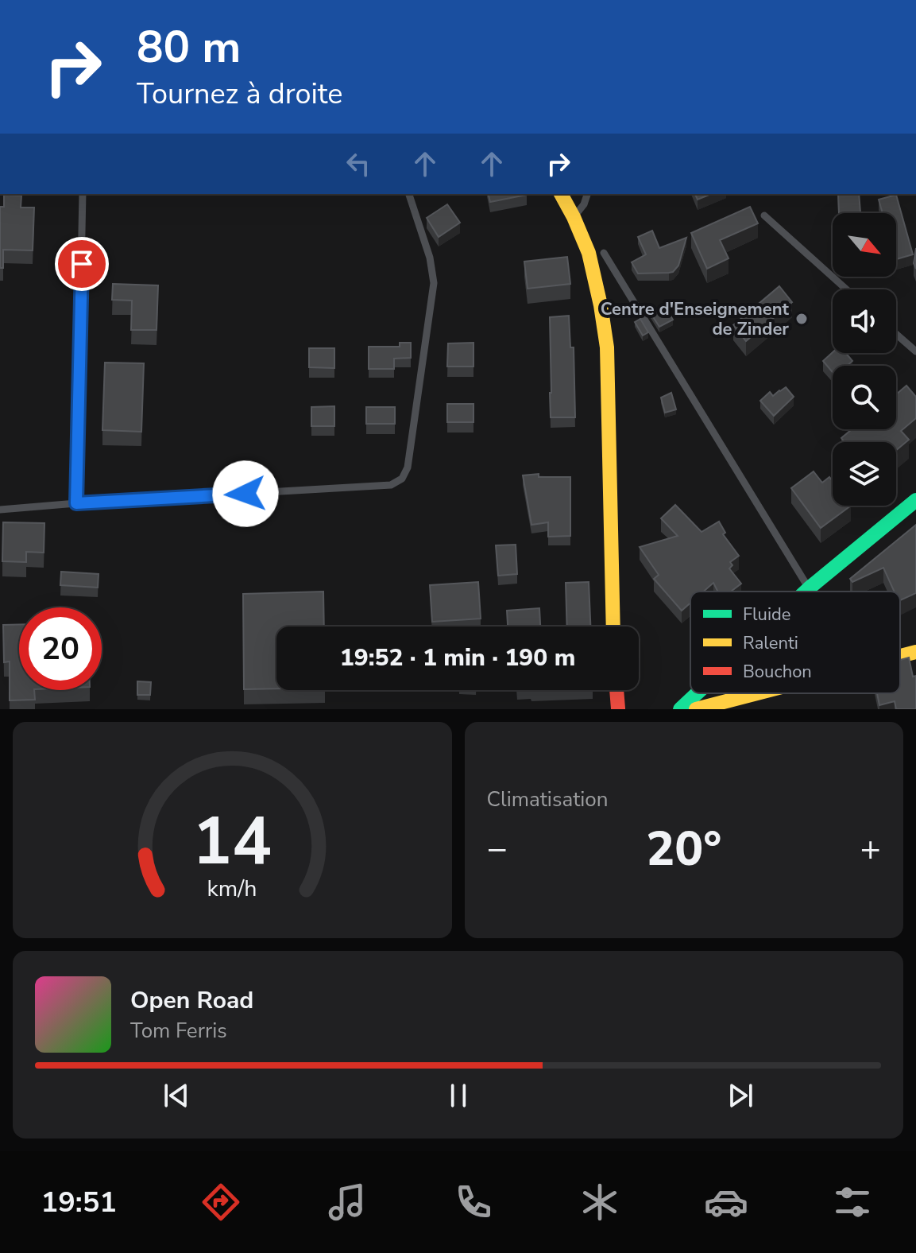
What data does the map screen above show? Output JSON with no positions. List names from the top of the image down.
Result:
{
  "places": ["Centre d'Enseignement de Zinder"],
  "legend": ["Fluide", "Ralenti", "Bouchon"],
  "north": "bottom right",
  "page": {
    "turn": ["80 m", "Tournez à droite"],
    "limit": "20",
    "trip": "19:52 · 1 min · 190 m",
    "tile": "Climatisation",
    "heat": ["−", "20°", "+"],
    "song": ["Open Road", "Tom Ferris"],
    "tabs": "19:51",
    "gauge": ["14", "km/h"]
  }
}
